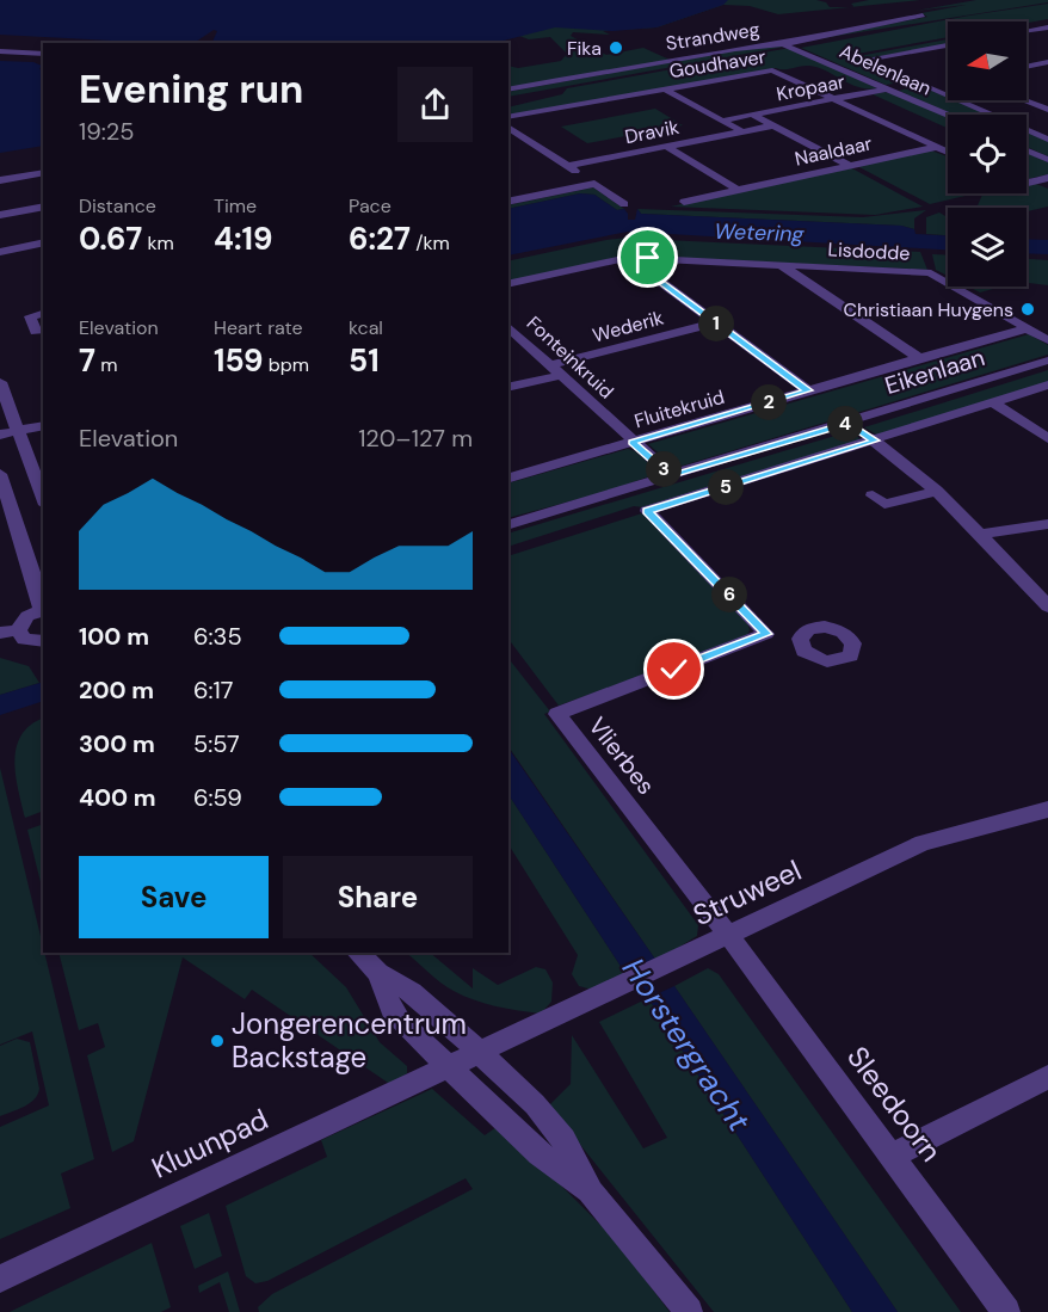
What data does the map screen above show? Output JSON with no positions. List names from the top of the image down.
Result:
{
  "streets": {
    "street": [
      "Strandweg",
      "Goudhaver",
      "Abelenlaan",
      "Kropaar",
      "Dravik",
      "Naaldaar",
      "Lisdodde",
      "Wederik",
      "Fonteinkruid",
      "Eikenlaan",
      "Fluitekruid",
      "Vlierbes",
      "Struweel",
      "Sleedoorn",
      "Kluunpad"
    ]
  },
  "crossings": [
    ["Strandweg", "Abelenlaan"],
    ["Goudhaver", "Kropaar"],
    ["Goudhaver", "Naaldaar"],
    ["Abelenlaan", "Kropaar"],
    ["Lisdodde", "Fluitekruid"],
    ["Wederik", "Fonteinkruid"],
    ["Fonteinkruid", "Eikenlaan"],
    ["Fonteinkruid", "Fluitekruid"],
    ["Vlierbes", "Struweel"],
    ["Vlierbes", "Sleedoorn"],
    ["Struweel", "Sleedoorn"],
    ["Struweel", "Kluunpad"]
  ],
  "water": ["Wetering", "Horstergracht"],
  "places": ["Fika", "Christiaan Huygens", "Jongerencentrum Backstage"],
  "north": "left",
  "page": {
    "heading": ["Evening run", "19:25"],
    "stats": [
      ["Distance", "0.67 km"],
      ["Time", "4:19"],
      ["Pace", "6:27 /km"],
      ["Elevation", "7 m"],
      ["Heart rate", "159 bpm"],
      ["kcal", "51"]
    ],
    "pins": [
      "1",
      "2",
      "4",
      "3",
      "5",
      "6"
    ],
    "chart": ["Elevation", "120–127 m"],
    "list": [
      {
        "name": "100 m",
        "note": "6:35"
      },
      {
        "name": "200 m",
        "note": "6:17"
      },
      {
        "name": "300 m",
        "note": "5:57"
      },
      {
        "name": "400 m",
        "note": "6:59"
      }
    ],
    "buttons": ["Save", "Share"]
  }
}
